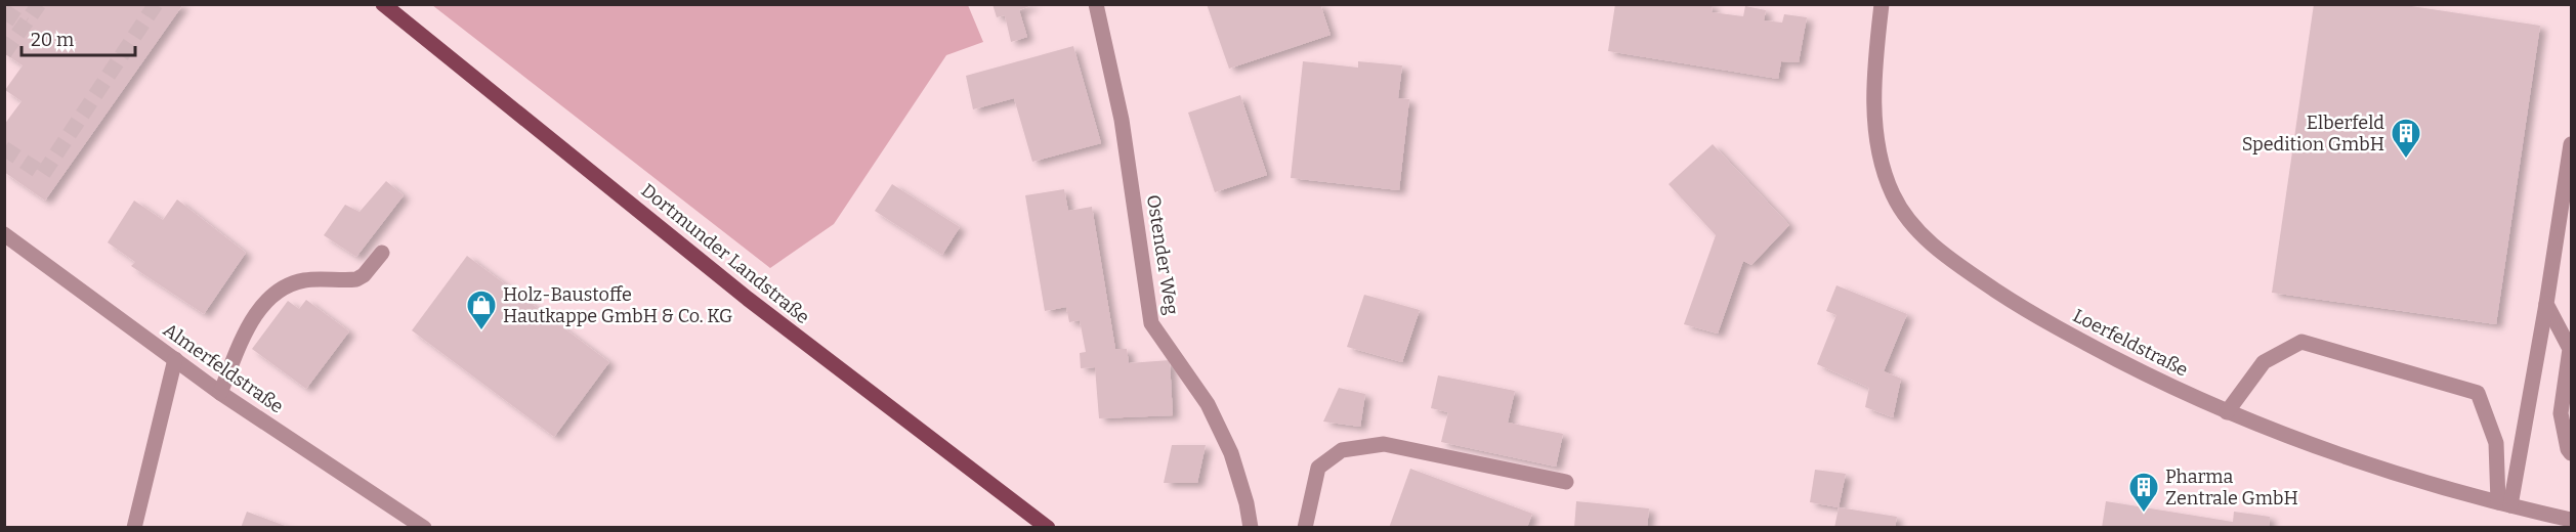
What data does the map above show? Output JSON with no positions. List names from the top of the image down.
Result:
{
  "streets": {
    "main road": ["Dortmunder Landstraße"],
    "street": ["Ostender Weg", "Loerfeldstraße", "Almerfeldstraße"]
  },
  "places": {
    "building": ["Elberfeld Spedition GmbH", "Pharma Zentrale GmbH"],
    "shop": ["Holz-Baustoffe Hautkappe GmbH & Co. KG"]
  },
  "scale_bar": "20 m"
}
